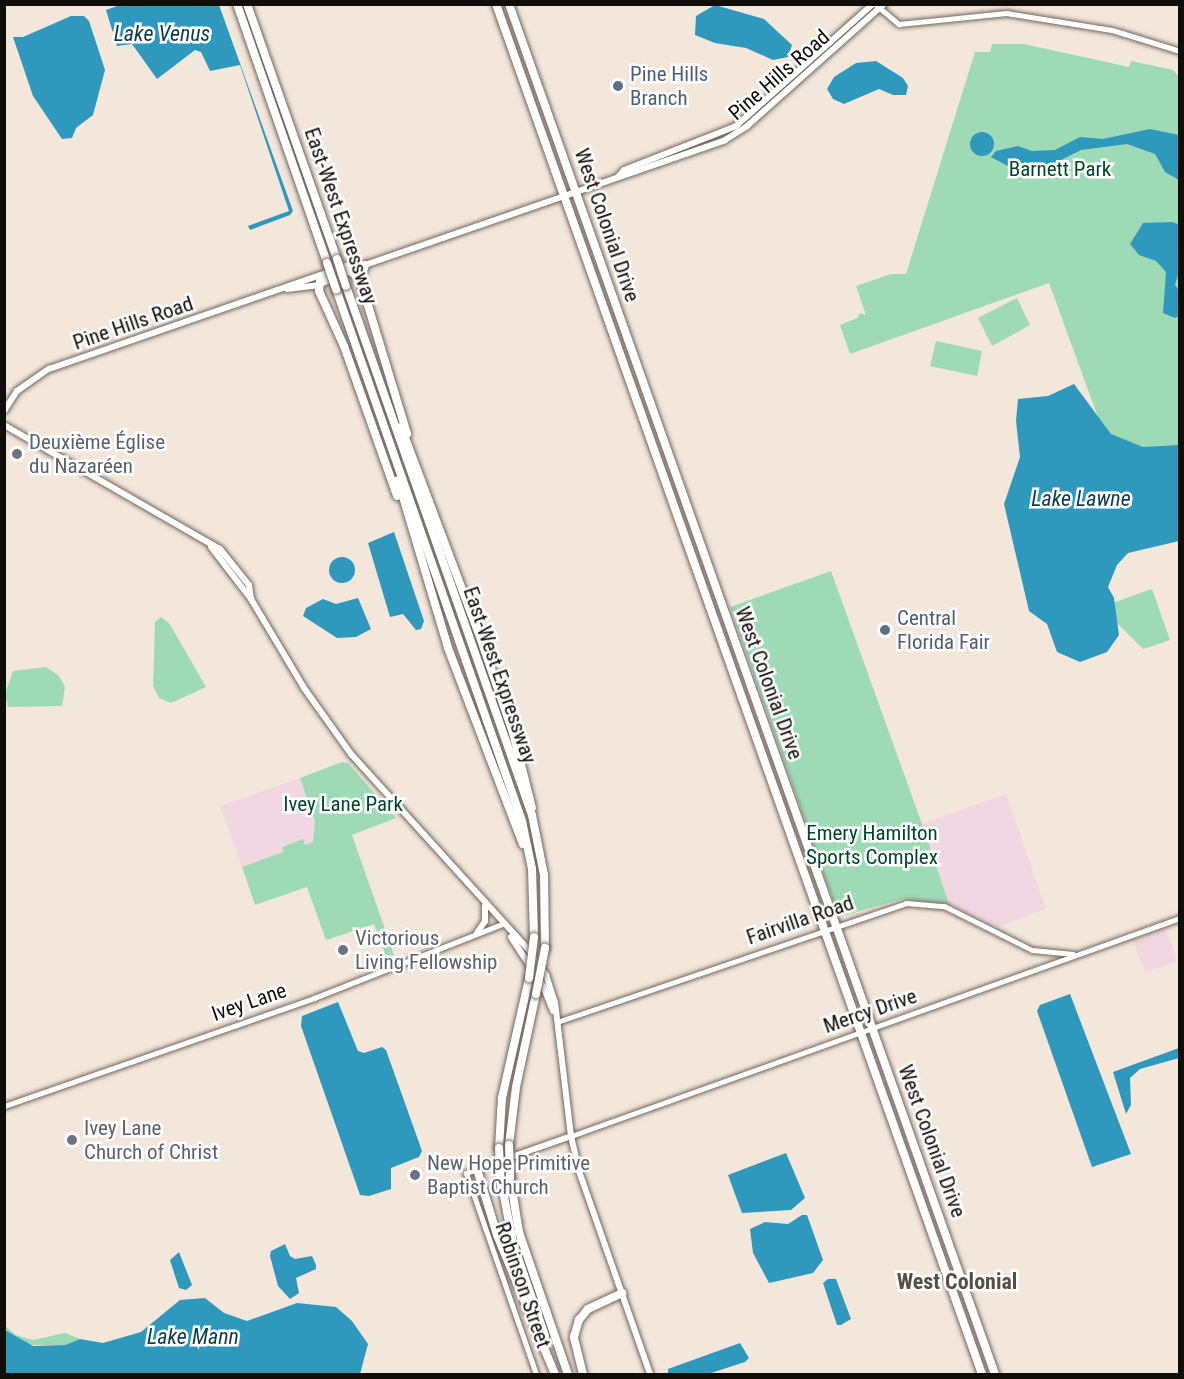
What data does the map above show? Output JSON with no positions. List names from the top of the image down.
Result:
{
  "streets": {
    "highway": ["East-West Expressway", "West Colonial Drive"],
    "main road": ["Pine Hills Road"],
    "street": [
      "Fairvilla Road",
      "Ivey Lane",
      "Mercy Drive",
      "Robinson Street"
    ]
  },
  "crossings": [
    ["Pine Hills Road", "West Colonial Drive"],
    ["West Colonial Drive", "Fairvilla Road"],
    ["West Colonial Drive", "Mercy Drive"],
    ["Fairvilla Road", "Mercy Drive"]
  ],
  "districts": ["West Colonial"],
  "water": ["Lake Venus", "Lake Lawne", "Lake Mann"],
  "parks": ["Barnett Park", "Ivey Lane Park", "Emery Hamilton Sports Complex"],
  "places": [
    "Pine Hills Branch",
    "Deuxième Église du Nazaréen",
    "Central Florida Fair",
    "Victorious Living Fellowship",
    "Ivey Lane Church of Christ",
    "New Hope Primitive Baptist Church"
  ]
}
